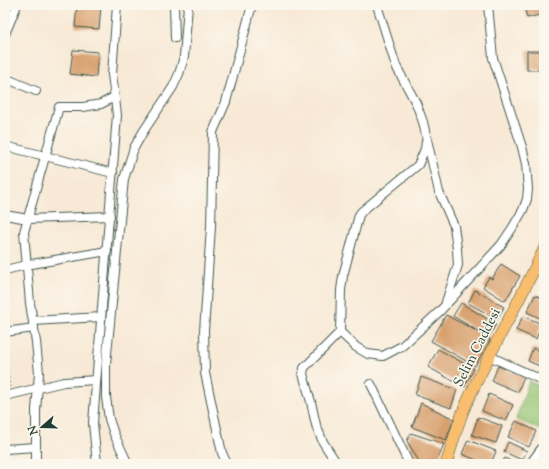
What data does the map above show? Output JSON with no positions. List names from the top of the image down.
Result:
{
  "streets": {
    "main road": ["Selim Caddesi"]
  },
  "north": "left"
}
